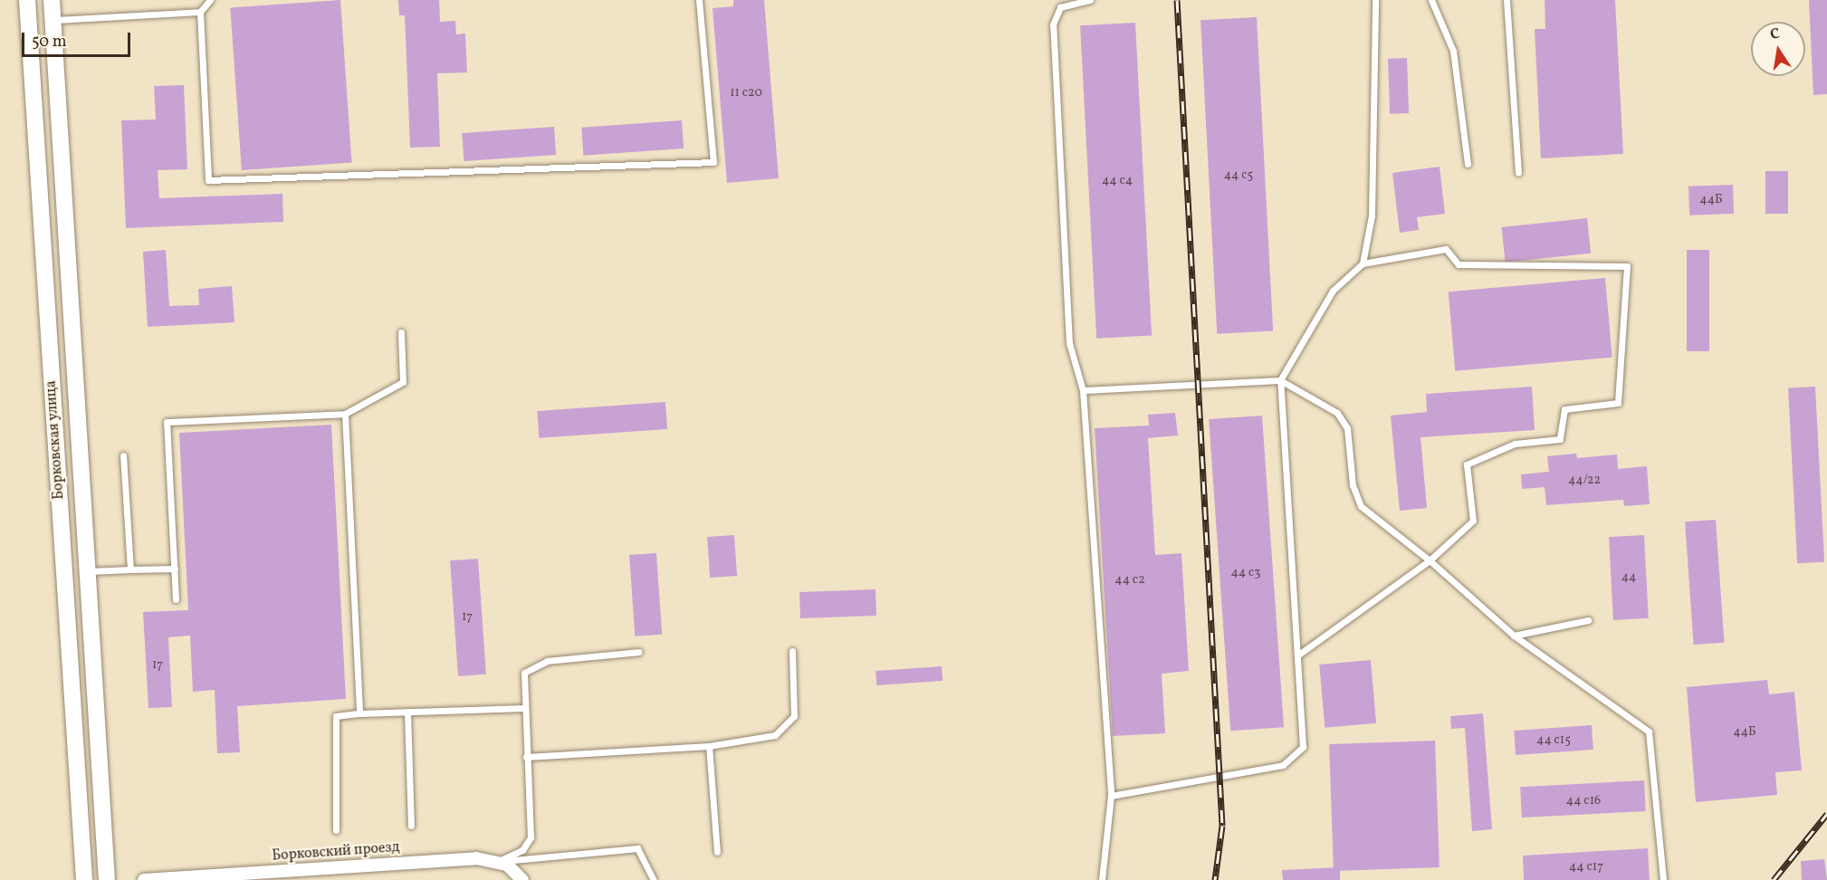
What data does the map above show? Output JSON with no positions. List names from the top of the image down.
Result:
{
  "streets": {
    "main road": ["Борковская улица"],
    "street": ["Борковский проезд"]
  },
  "house_numbers": [
    "11 с20",
    "44 с5",
    "44 с4",
    "44Б",
    "44/22",
    "44 с3",
    "44",
    "44 с2",
    "17",
    "17",
    "44Б",
    "44 с15",
    "44 с16",
    "44 с17"
  ],
  "scale_bar": "50 m",
  "north": "top"
}
